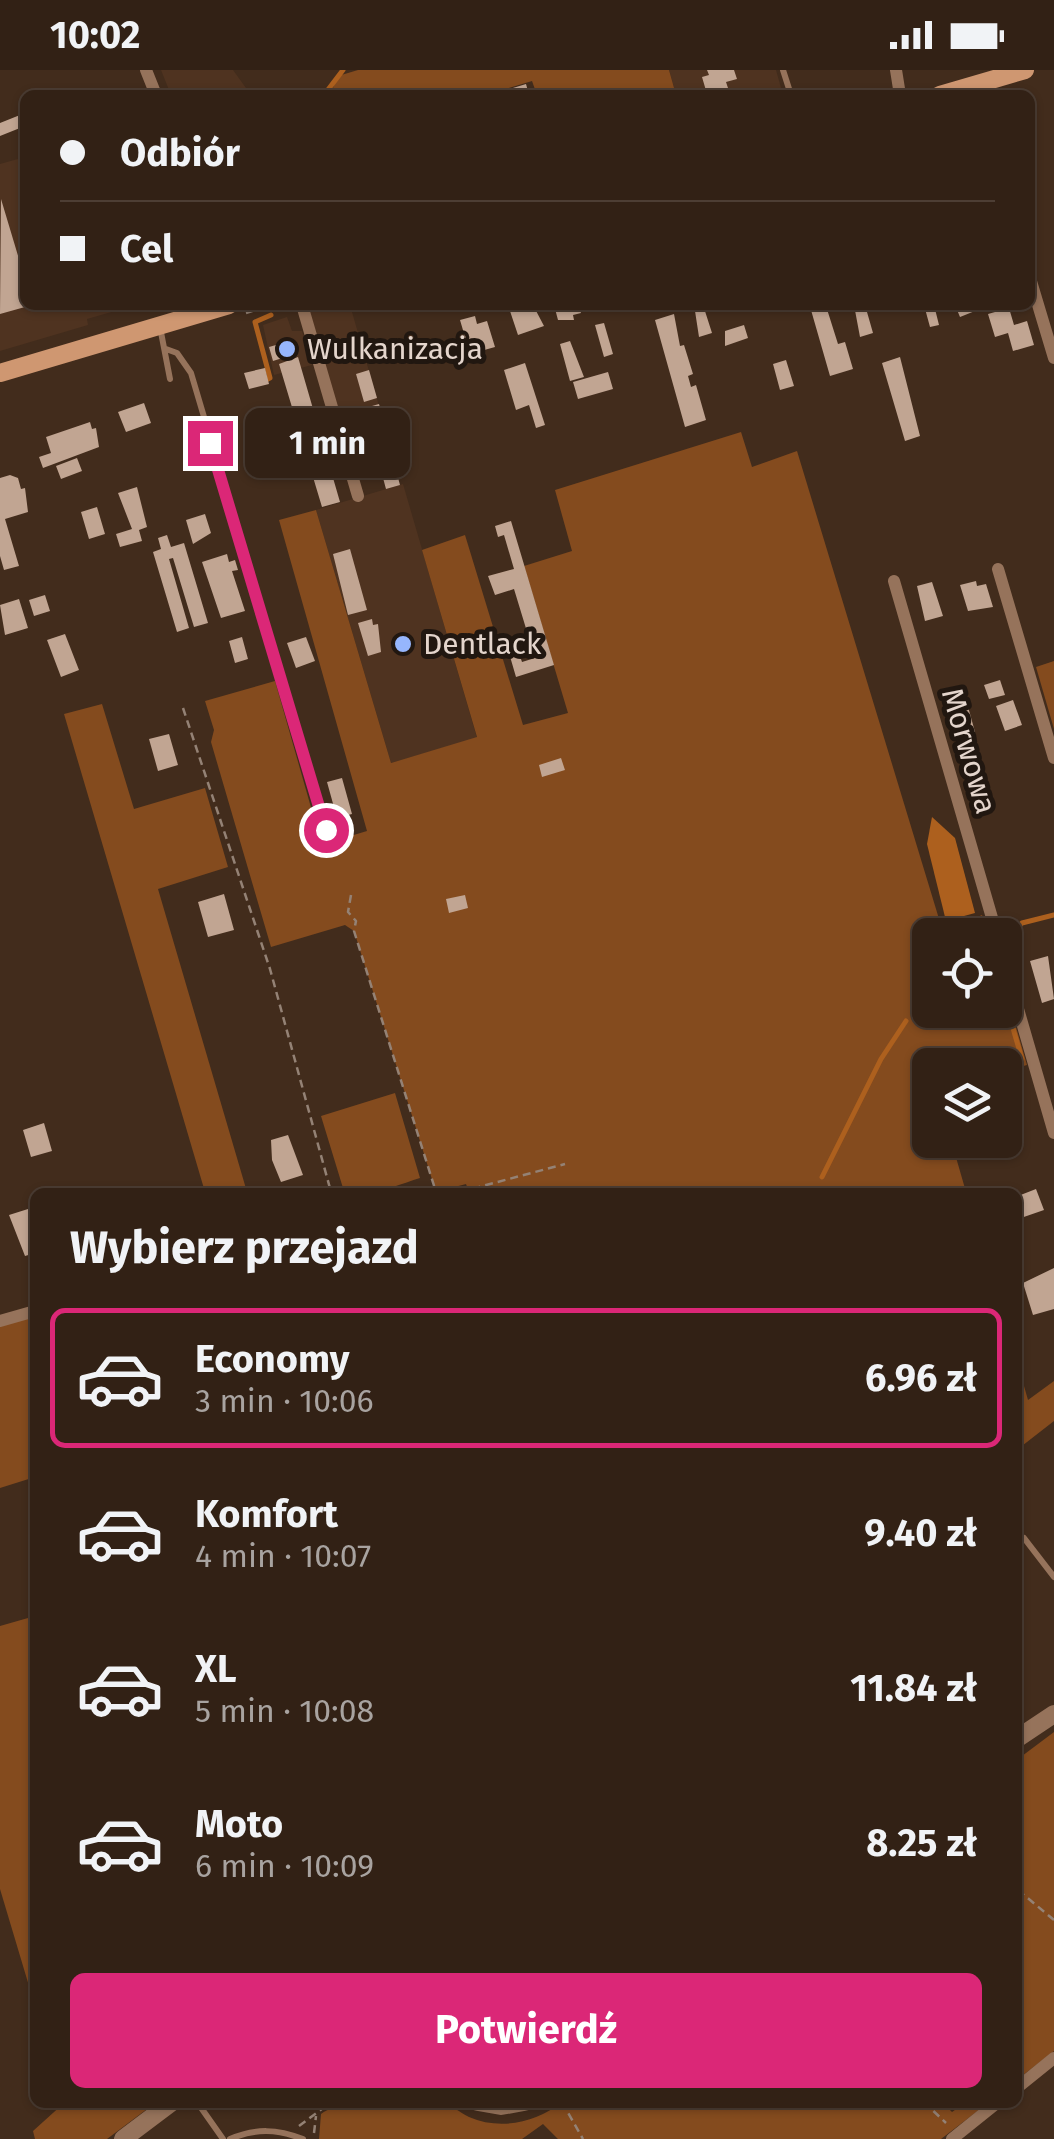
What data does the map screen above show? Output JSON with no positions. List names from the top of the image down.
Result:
{
  "streets": {
    "street": ["Morwowa"]
  },
  "places": ["Wulkanizacja", "Dentlack"],
  "page": {
    "status": "10:02",
    "banner": ["Odbiór", "Cel"],
    "bubble": "1 min",
    "heading": "Wybierz przejazd",
    "list": [
      {
        "name": "Economy",
        "note": "3 min · 10:06",
        "value": "6.96 zł"
      },
      {
        "name": "Komfort",
        "note": "4 min · 10:07",
        "value": "9.40 zł"
      },
      {
        "name": "XL",
        "note": "5 min · 10:08",
        "value": "11.84 zł"
      },
      {
        "name": "Moto",
        "note": "6 min · 10:09",
        "value": "8.25 zł"
      }
    ],
    "buttons": "Potwierdź"
  }
}
